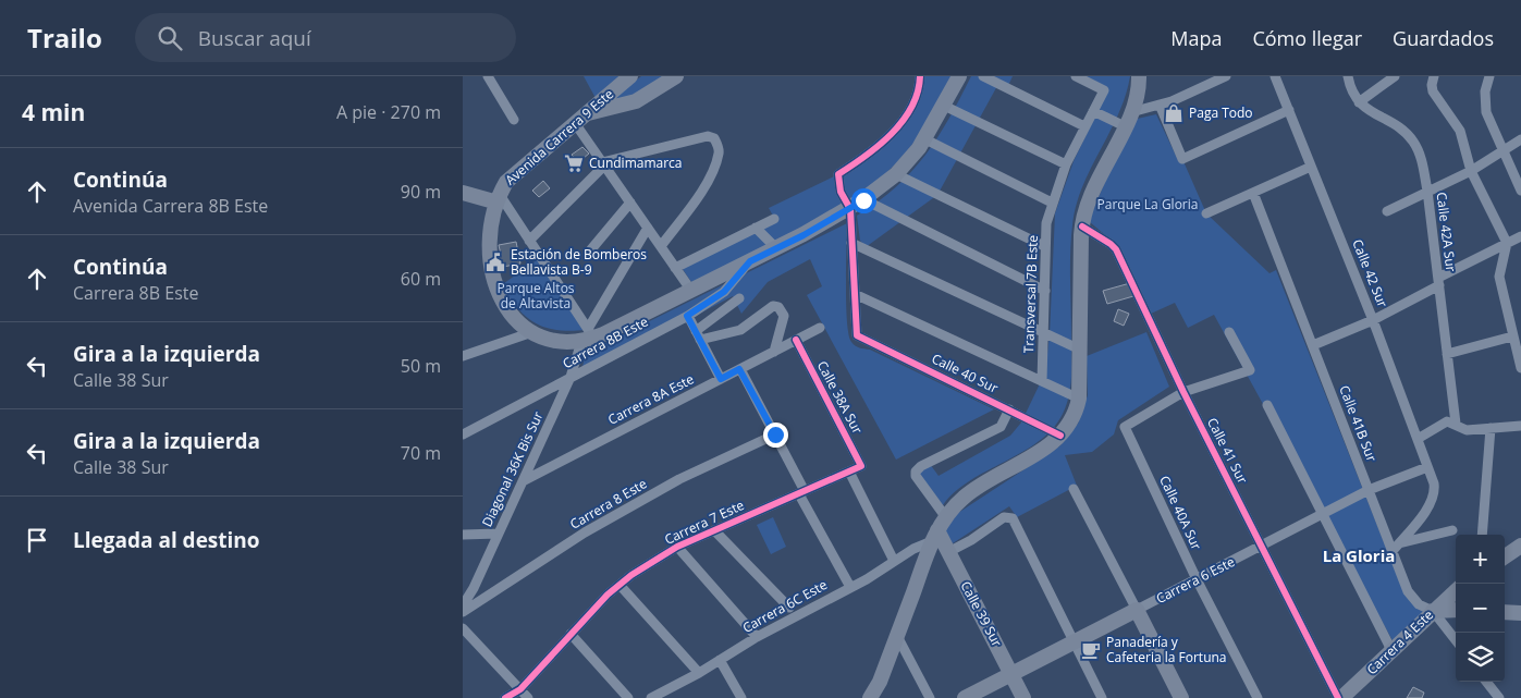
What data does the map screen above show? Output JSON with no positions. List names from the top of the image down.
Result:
{
  "streets": {
    "main road": [
      "Avenida Carrera 9 Este",
      "Carrera 6 Este",
      "Calle 39 Sur",
      "Carrera 4 Este"
    ],
    "street": [
      "Calle 42A Sur",
      "Calle 42 Sur",
      "Transversal 7B Este",
      "Carrera 8B Este",
      "Calle 40 Sur",
      "Calle 38A Sur",
      "Carrera 8A Este",
      "Calle 41B Sur",
      "Calle 41 Sur",
      "Diagonal 36K Bis Sur",
      "Carrera 8 Este",
      "Calle 40A Sur",
      "Carrera 7 Este",
      "Carrera 6C Este"
    ]
  },
  "crossings": [
    ["Calle 42 Sur", "Calle 41B Sur"],
    ["Calle 42 Sur", "Carrera 6 Este"],
    ["Carrera 8B Este", "Diagonal 36K Bis Sur"],
    ["Calle 38A Sur", "Carrera 8A Este"],
    ["Calle 38A Sur", "Carrera 7 Este"],
    ["Carrera 8A Este", "Diagonal 36K Bis Sur"],
    ["Calle 41B Sur", "Carrera 6 Este"],
    ["Calle 41B Sur", "Carrera 4 Este"],
    ["Calle 41 Sur", "Calle 40A Sur"],
    ["Calle 41 Sur", "Carrera 6 Este"],
    ["Calle 41 Sur", "Carrera 4 Este"],
    ["Calle 40A Sur", "Carrera 6 Este"],
    ["Carrera 6 Este", "Calle 39 Sur"],
    ["Carrera 6C Este", "Calle 39 Sur"]
  ],
  "districts": ["La Gloria"],
  "parks": ["Parque La Gloria", "Parque Altos de Altavista"],
  "places": {
    "shop": ["Paga Todo"],
    "supermarket": ["Cundimamarca"],
    "public building": ["Estación de Bomberos Bellavista B-9"],
    "cafe": ["Panadería y Cafeteria la Fortuna"]
  },
  "page": {
    "header": "Trailo",
    "search": "Buscar aquí",
    "nav": ["Mapa", "Cómo llegar", "Guardados"],
    "heading": ["4 min", "A pie · 270 m"],
    "list": [
      ["Continúa", "Avenida Carrera 8B Este", "90 m"],
      ["Continúa", "Carrera 8B Este", "60 m"],
      ["Gira a la izquierda", "Calle 38 Sur", "50 m"],
      ["Gira a la izquierda", "Calle 38 Sur", "70 m"],
      "Llegada al destino"
    ],
    "map_buttons": ["+", "−"]
  }
}
